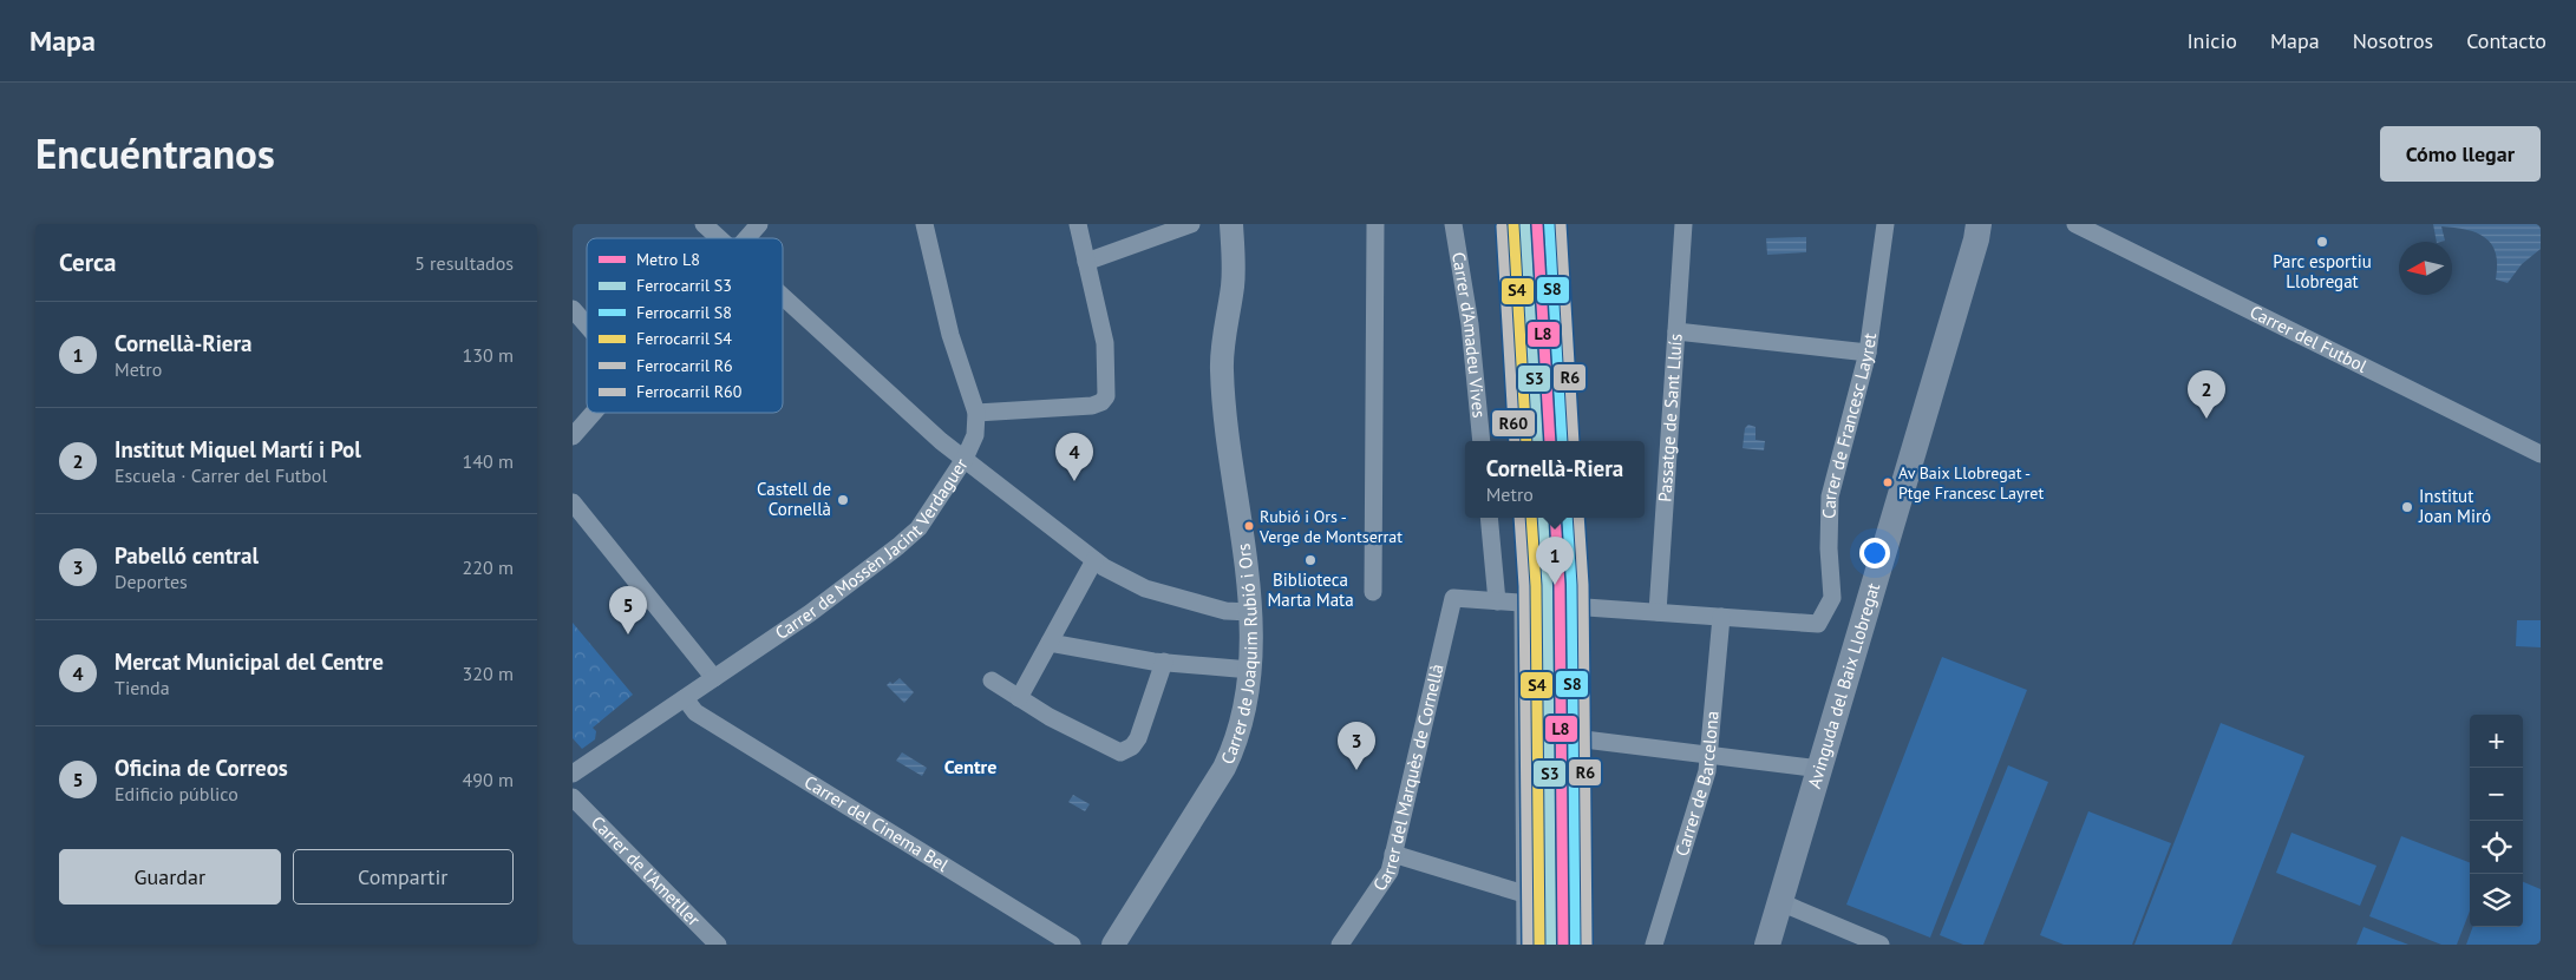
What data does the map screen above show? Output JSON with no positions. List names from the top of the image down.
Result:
{
  "streets": {
    "main road": ["Avinguda del Baix Llobregat"],
    "street": [
      "Carrer d'Amadeu Vives",
      "Carrer del Futbol",
      "Passatge de Sant Lluís",
      "Carrer de Francesc Layret",
      "Carrer de Mossèn Jacint Verdaguer",
      "Carrer de Joaquim Rubió i Ors",
      "Carrer del Marquès de Cornellà",
      "Carrer de Barcelona",
      "Carrer del Cinema Bel",
      "Carrer de l'Ametller"
    ]
  },
  "crossings": [
    ["Carrer de Francesc Layret", "Carrer de Barcelona"],
    ["Carrer de Mossèn Jacint Verdaguer", "Carrer del Cinema Bel"]
  ],
  "districts": ["Centre"],
  "places": [
    "Parc esportiu Llobregat",
    "Av Baix Llobregat - Ptge Francesc Layret",
    "Castell de Cornellà",
    "Institut Joan Miró",
    "Rubió i Ors - Verge de Montserrat",
    "Biblioteca Marta Mata"
  ],
  "lines": [
    "metro line L8",
    "rail line S8",
    "rail line R6",
    "rail line S3",
    "rail line S4",
    "rail line R60"
  ],
  "legend": [
    "Metro L8",
    "Ferrocarril S3",
    "Ferrocarril S8",
    "Ferrocarril S4",
    "Ferrocarril R6",
    "Ferrocarril R60"
  ],
  "north": "left",
  "page": {
    "header": "Mapa",
    "nav": [
      "Inicio",
      "Mapa",
      "Nosotros",
      "Contacto"
    ],
    "title": "Encuéntranos",
    "buttons": [
      "Cómo llegar",
      ["Guardar", "Compartir"]
    ],
    "heading": ["Cerca", "5 resultados"],
    "list": [
      {
        "mark": "1",
        "name": "Cornellà-Riera",
        "note": "Metro",
        "value": "130 m"
      },
      {
        "mark": "2",
        "name": "Institut Miquel Martí i Pol",
        "note": "Escuela · Carrer del Futbol",
        "value": "140 m"
      },
      {
        "mark": "3",
        "name": "Pabelló central",
        "note": "Deportes",
        "value": "220 m"
      },
      {
        "mark": "4",
        "name": "Mercat Municipal del Centre",
        "note": "Tienda",
        "value": "320 m"
      },
      {
        "mark": "5",
        "name": "Oficina de Correos",
        "note": "Edificio público",
        "value": "490 m"
      }
    ],
    "pins": [
      "2",
      "4",
      "1",
      "5",
      "3"
    ],
    "popup": ["Cornellà-Riera", "Metro"],
    "map_buttons": ["+", "−"]
  }
}
